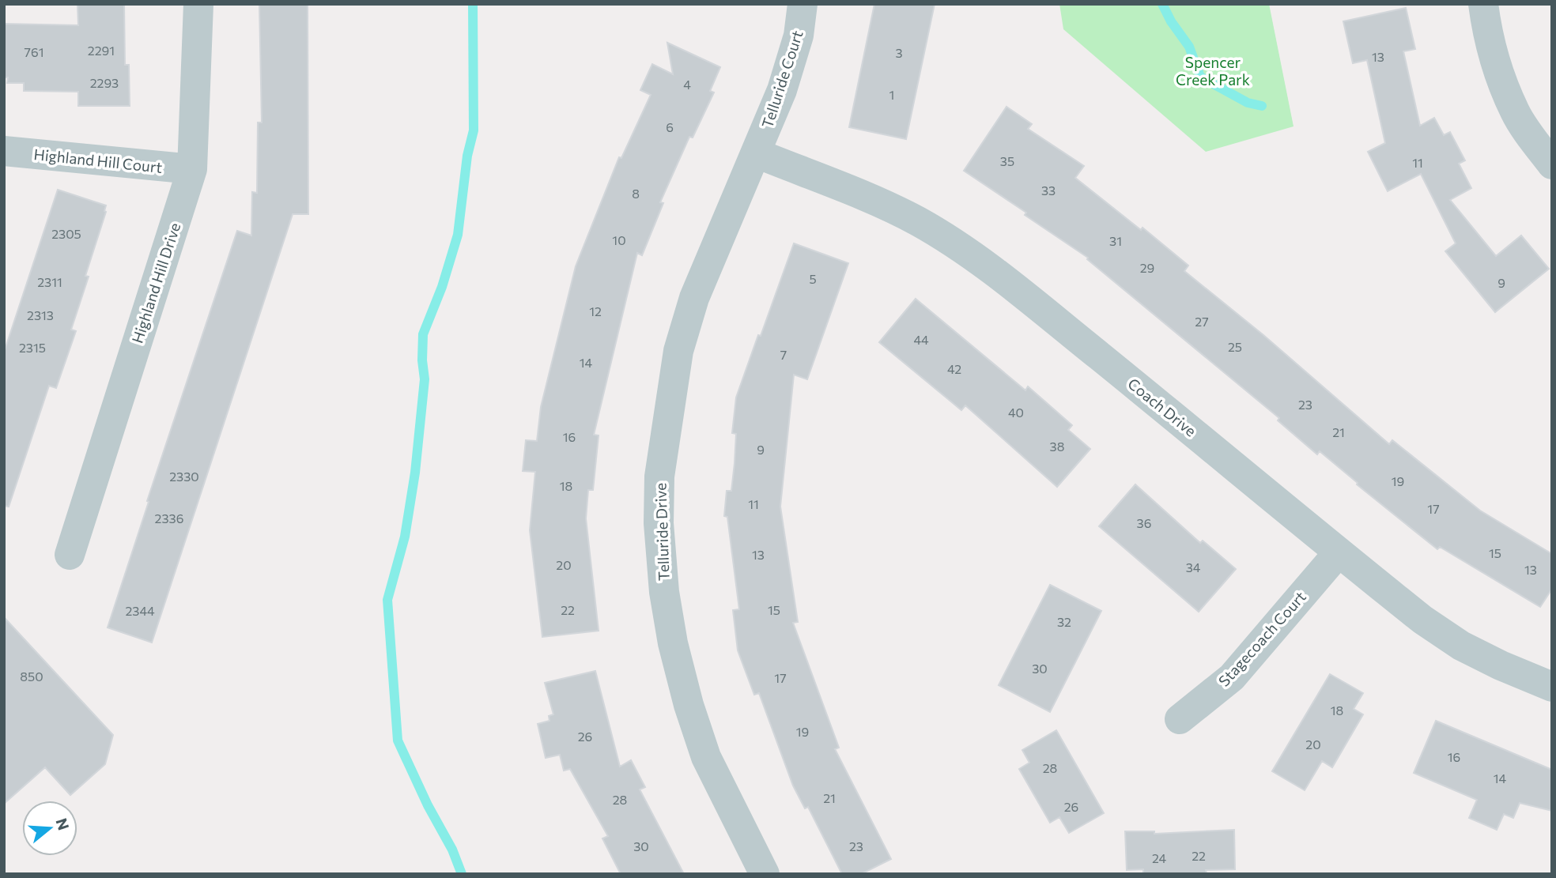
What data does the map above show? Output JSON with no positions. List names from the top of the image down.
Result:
{
  "streets": {
    "street": [
      "Telluride Court",
      "Highland Hill Court",
      "Highland Hill Drive",
      "Coach Drive",
      "Telluride Drive",
      "Stagecoach Court"
    ]
  },
  "crossings": [
    ["Telluride Court", "Coach Drive"],
    ["Telluride Court", "Telluride Drive"],
    ["Highland Hill Court", "Highland Hill Drive"],
    ["Coach Drive", "Telluride Drive"],
    ["Coach Drive", "Stagecoach Court"]
  ],
  "parks": ["Spencer Creek Park"],
  "house_numbers": [
    "2291",
    "761",
    "3",
    "13",
    "2293",
    "4",
    "1",
    "6",
    "35",
    "11",
    "33",
    "8",
    "2305",
    "10",
    "31",
    "29",
    "5",
    "2311",
    "9",
    "12",
    "2313",
    "27",
    "44",
    "25",
    "2315",
    "7",
    "14",
    "42",
    "23",
    "40",
    "21",
    "16",
    "38",
    "9",
    "2330",
    "19",
    "18",
    "11",
    "17",
    "2336",
    "36",
    "15",
    "13",
    "20",
    "34",
    "13",
    "22",
    "15",
    "2344",
    "32",
    "30",
    "850",
    "17",
    "18",
    "19",
    "26",
    "20",
    "16",
    "28",
    "14",
    "21",
    "28",
    "26",
    "30",
    "23",
    "22",
    "24"
  ],
  "north": "right"
}
